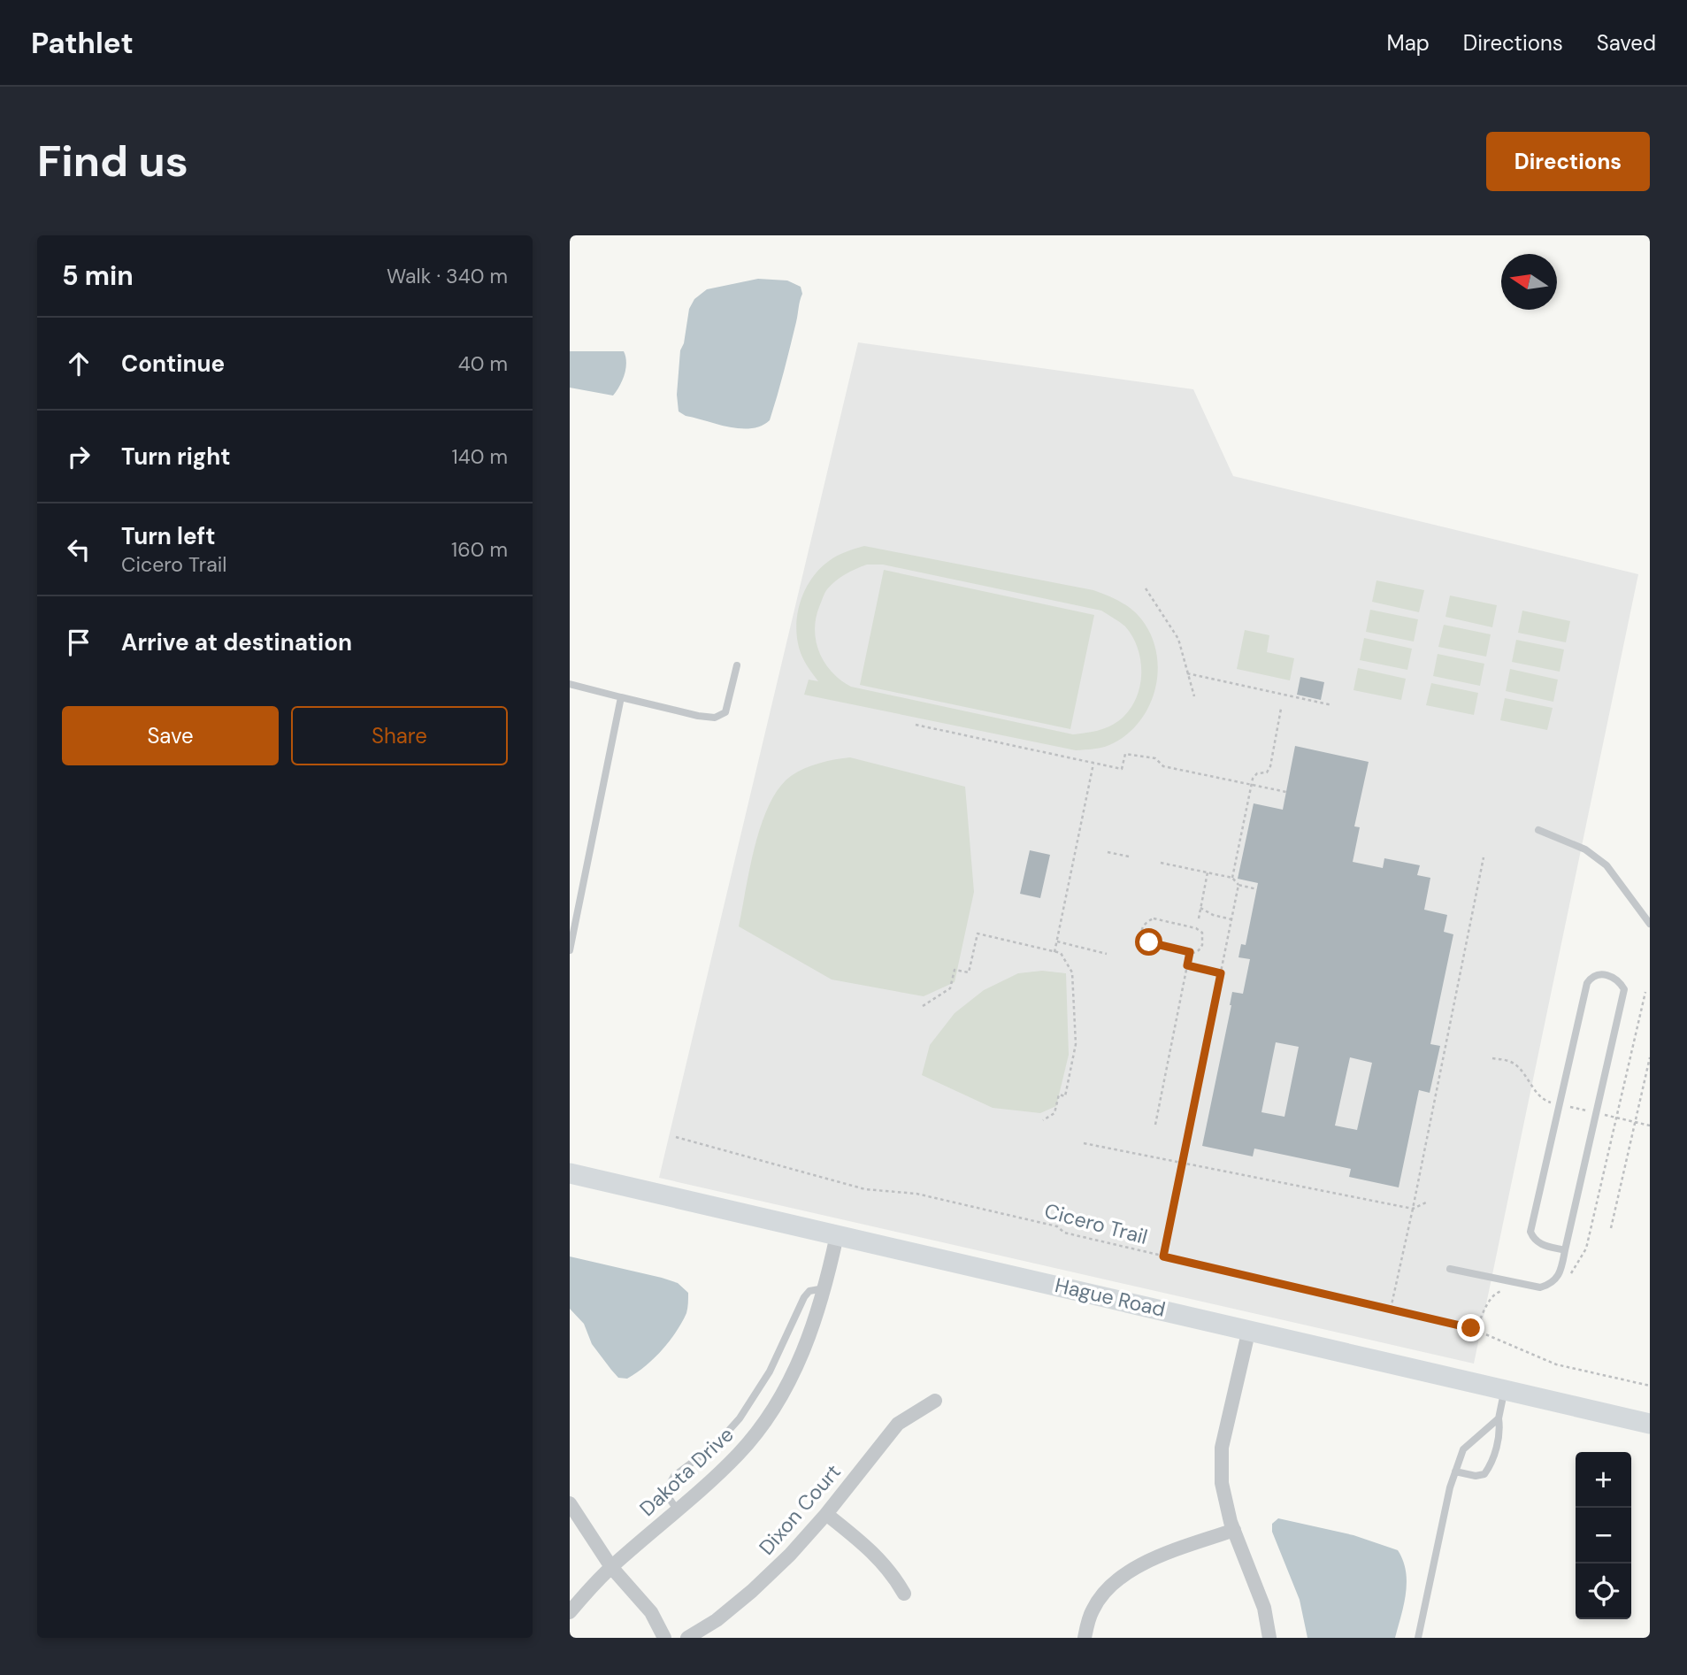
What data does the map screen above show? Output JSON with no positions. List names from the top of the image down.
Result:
{
  "streets": {
    "main road": ["Hague Road"],
    "street": ["Dakota Drive", "Dixon Court"],
    "path": ["Cicero Trail"]
  },
  "crossings": [
    ["Hague Road", "Dakota Drive"]
  ],
  "north": "left",
  "page": {
    "header": "Pathlet",
    "nav": ["Map", "Directions", "Saved"],
    "buttons": [
      "Directions",
      ["Save", "Share"]
    ],
    "title": "Find us",
    "heading": ["5 min", "Walk · 340 m"],
    "list": [
      ["Continue", "40 m"],
      ["Turn right", "140 m"],
      ["Turn left", "Cicero Trail", "160 m"],
      "Arrive at destination"
    ],
    "map_buttons": ["+", "−"]
  }
}
